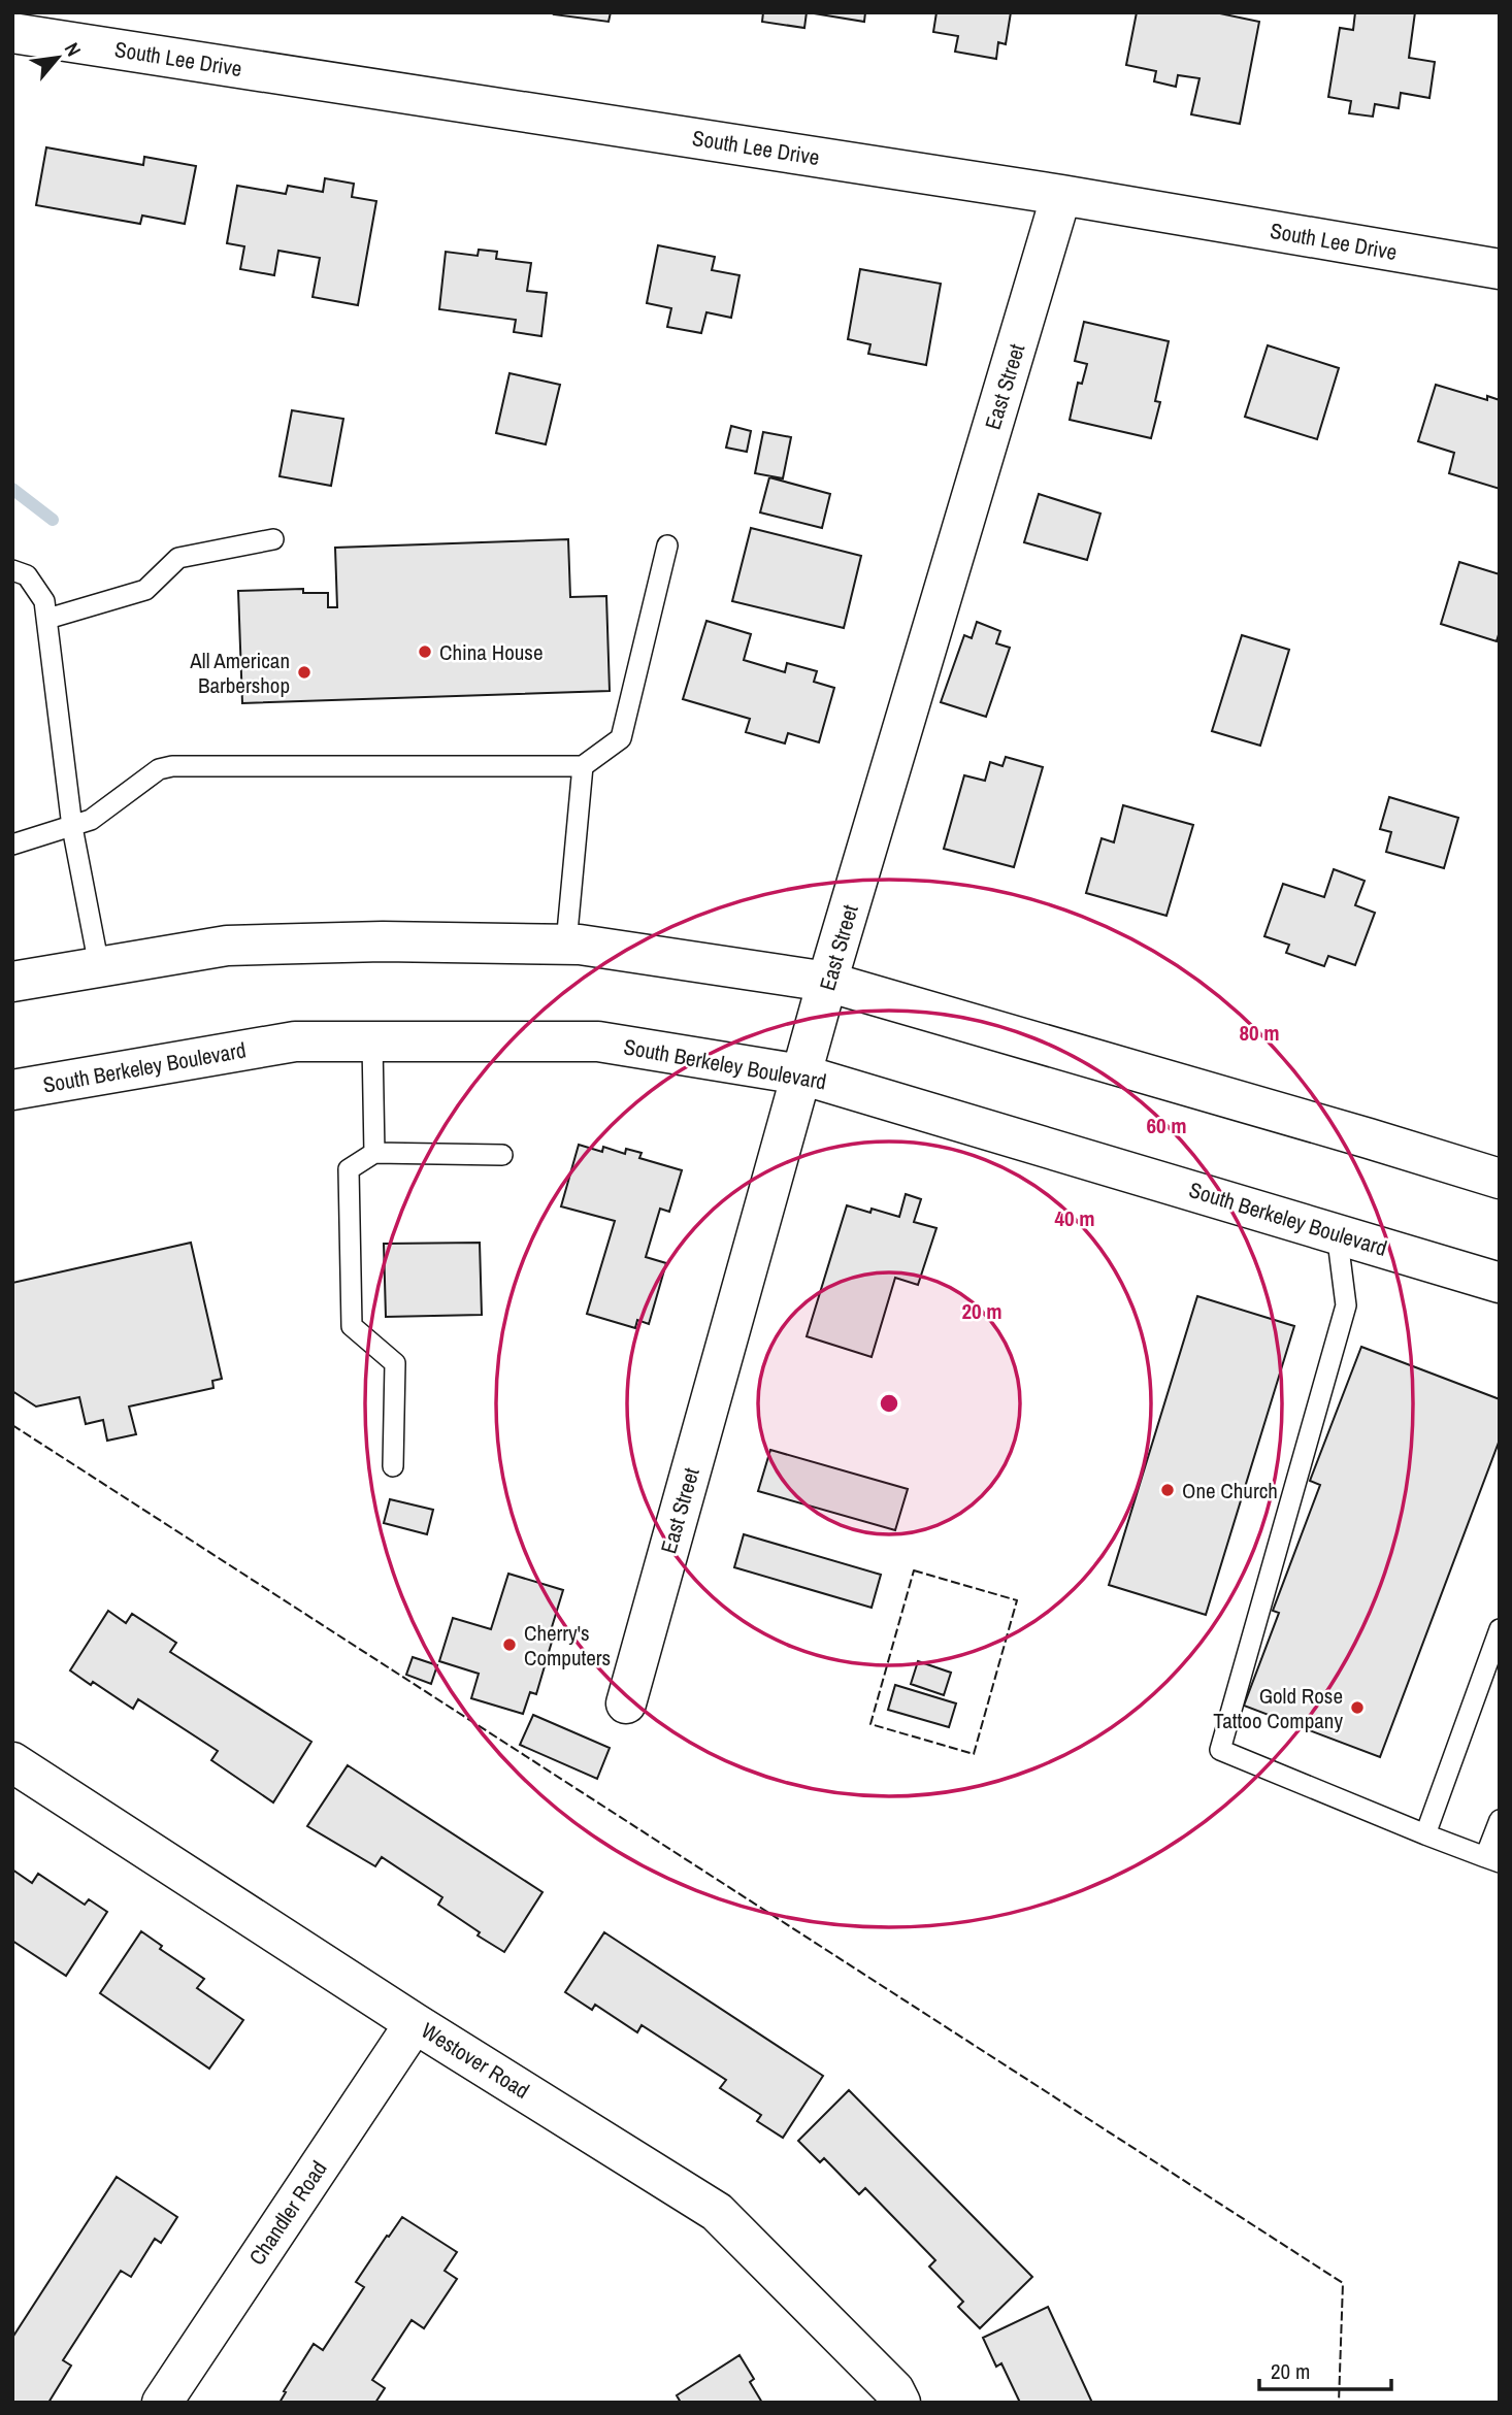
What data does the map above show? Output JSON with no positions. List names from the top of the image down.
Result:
{
  "streets": {
    "street": [
      "South Lee Drive",
      "East Street",
      "South Berkeley Boulevard",
      "Westover Road",
      "Chandler Road"
    ]
  },
  "crossings": [
    ["South Lee Drive", "East Street"],
    ["East Street", "South Berkeley Boulevard"],
    ["Westover Road", "Chandler Road"]
  ],
  "places": [
    "China House",
    "All American Barbershop",
    "One Church",
    "Cherry's Computers",
    "Gold Rose Tattoo Company"
  ],
  "scale_bar": "20 m",
  "north": "top right",
  "rings": [
    "80 m",
    "60 m",
    "40 m",
    "20 m"
  ]
}
